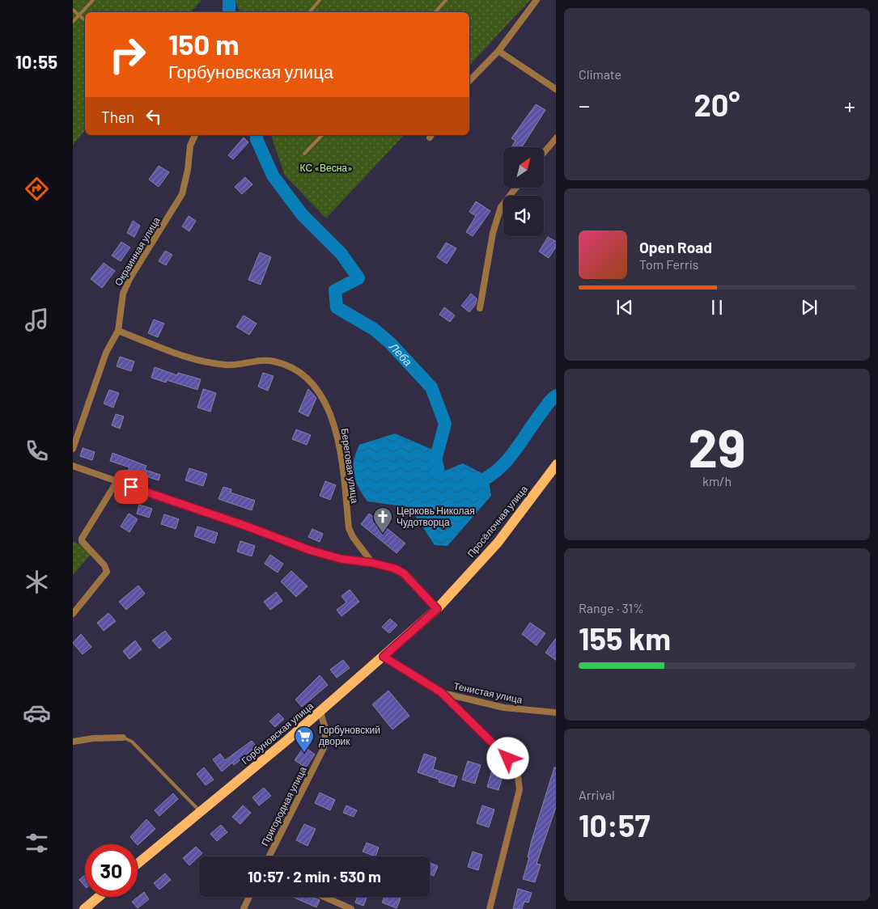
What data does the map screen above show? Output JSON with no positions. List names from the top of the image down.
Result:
{
  "streets": {
    "main road": ["Просёлочная улица", "Горбуновская улица"],
    "street": [
      "Окраинная улица",
      "Береговая улица",
      "Тенистая улица",
      "Пригородная улица"
    ]
  },
  "crossings": [
    ["Окраинная улица", "Береговая улица"],
    ["Просёлочная улица", "Горбуновская улица"],
    ["Горбуновская улица", "Пригородная улица"]
  ],
  "water": ["Леба"],
  "parks": ["КС «Весна»"],
  "places": {
    "church": ["Церковь Николая Чудотворца"],
    "supermarket": ["Горбуновский дворик"]
  },
  "north": "top right",
  "page": {
    "tabs": "10:55",
    "tile": [
      "Climate",
      ["29", "km/h"],
      ["Range · 31%", "155 km"],
      ["Arrival", "10:57"]
    ],
    "turn": ["150 m", "Горбуновская улица"],
    "heat": ["−", "20°", "+"],
    "then": "Then",
    "song": ["Open Road", "Tom Ferris"],
    "limit": "30",
    "trip": "10:57 · 2 min · 530 m"
  }
}
